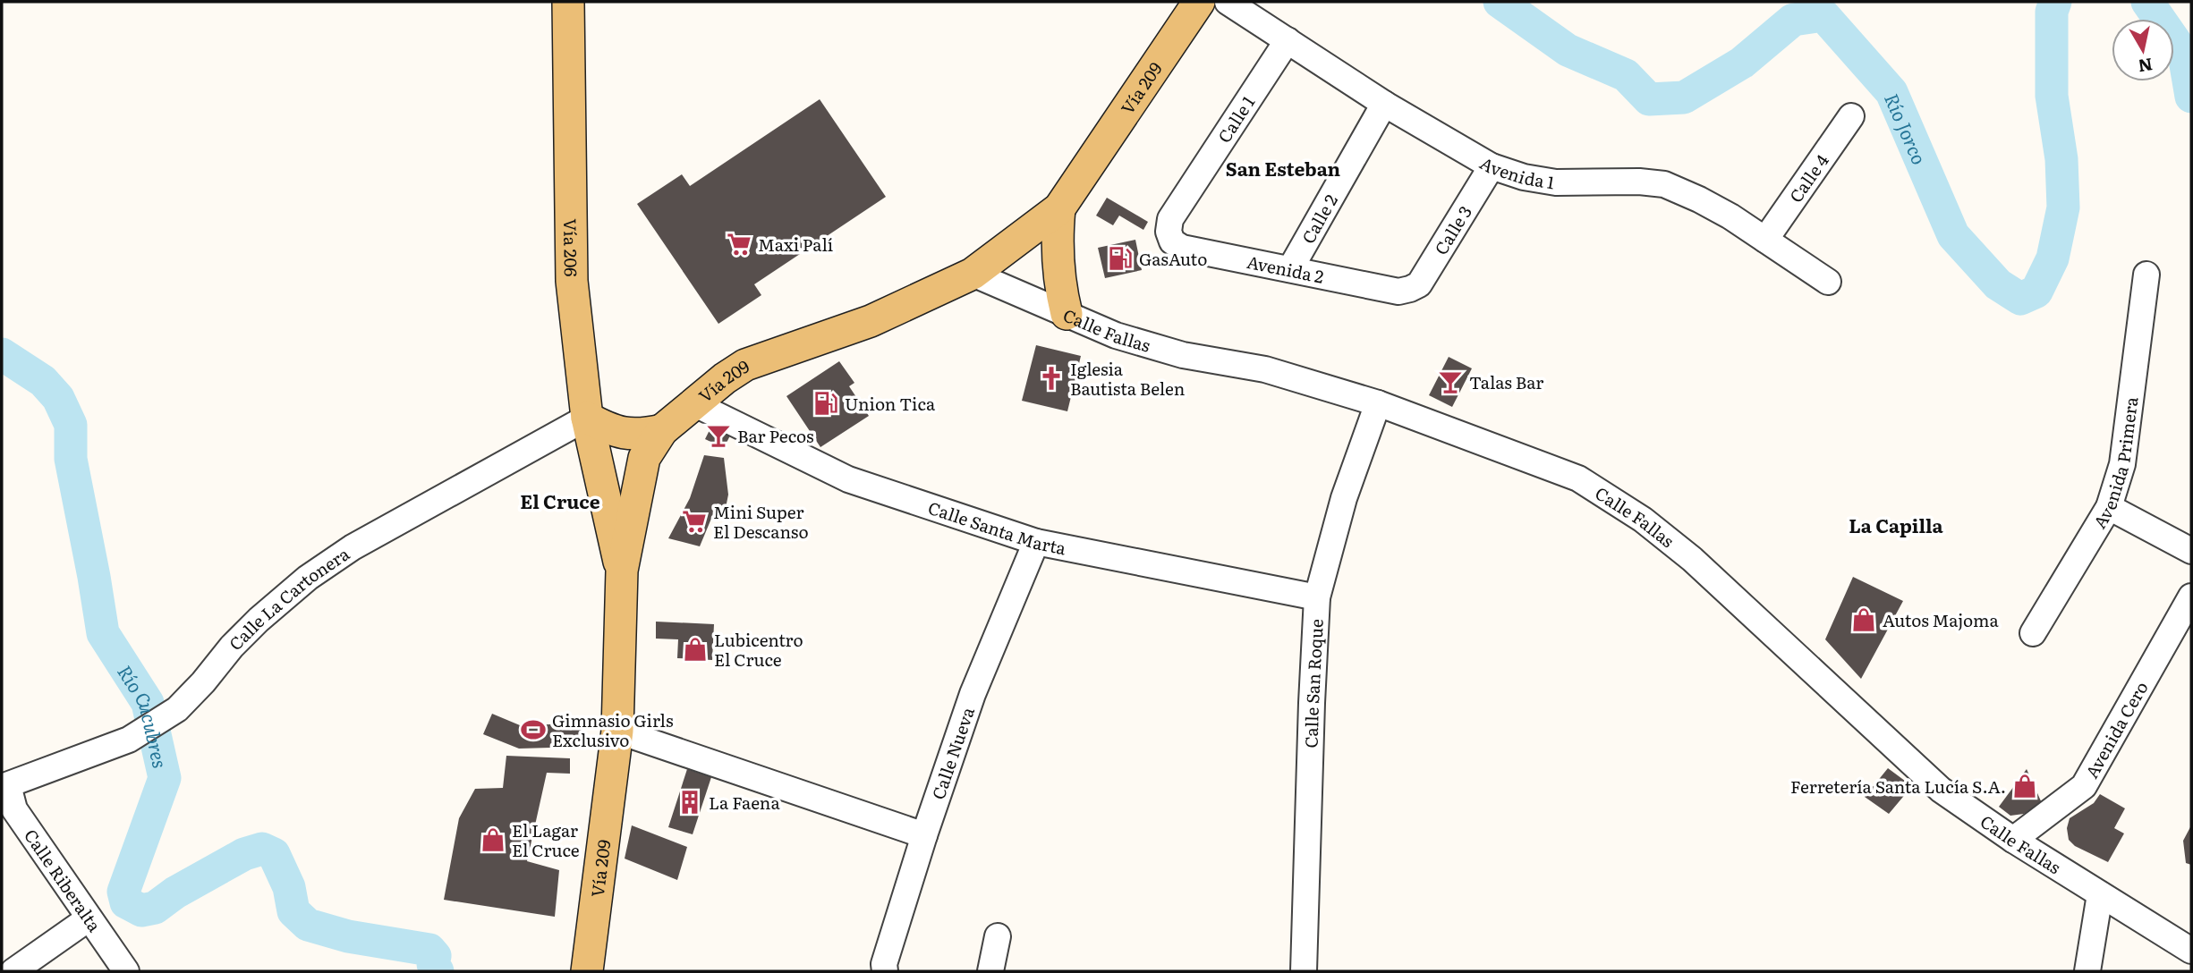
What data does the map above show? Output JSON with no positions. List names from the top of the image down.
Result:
{
  "streets": {
    "main road": ["Vía 209", "Vía 206"],
    "street": [
      "Calle 1",
      "Avenida 1",
      "Calle 4",
      "Calle 2",
      "Calle 3",
      "Avenida 2",
      "Calle Fallas",
      "Avenida Primera",
      "Calle Santa Marta",
      "Calle La Cartonera",
      "Calle San Roque",
      "Avenida Cero",
      "Calle Nueva",
      "Calle Riberalta"
    ]
  },
  "crossings": [
    ["Vía 209", "Vía 206"],
    ["Vía 209", "Calle Fallas"],
    ["Vía 209", "Calle Santa Marta"],
    ["Calle 1", "Avenida 1"],
    ["Calle 1", "Avenida 2"],
    ["Avenida 1", "Calle 4"],
    ["Avenida 1", "Calle 2"],
    ["Avenida 1", "Calle 3"],
    ["Calle 2", "Avenida 2"],
    ["Calle 3", "Avenida 2"],
    ["Vía 206", "Calle La Cartonera"],
    ["Calle Fallas", "Calle San Roque"],
    ["Calle Fallas", "Avenida Cero"],
    ["Calle Santa Marta", "Calle San Roque"],
    ["Calle Santa Marta", "Calle Nueva"],
    ["Calle La Cartonera", "Calle Riberalta"]
  ],
  "districts": ["San Esteban", "El Cruce", "La Capilla"],
  "water": ["Río Jorco", "Río Cucubres"],
  "places": {
    "supermarket": ["Maxi Palí", "Mini Super El Descanso"],
    "fuel station": ["GasAuto", "Union Tica"],
    "church": ["Iglesia Bautista Belen"],
    "bar": ["Talas Bar", "Bar Pecos"],
    "shop": [
      "Autos Majoma",
      "Lubicentro El Cruce",
      "Ferretería Santa Lucía S.A.",
      "El Lagar El Cruce"
    ],
    "sports": ["Gimnasio Girls Exclusivo"],
    "building": ["La Faena"]
  },
  "north": "bottom"
}
